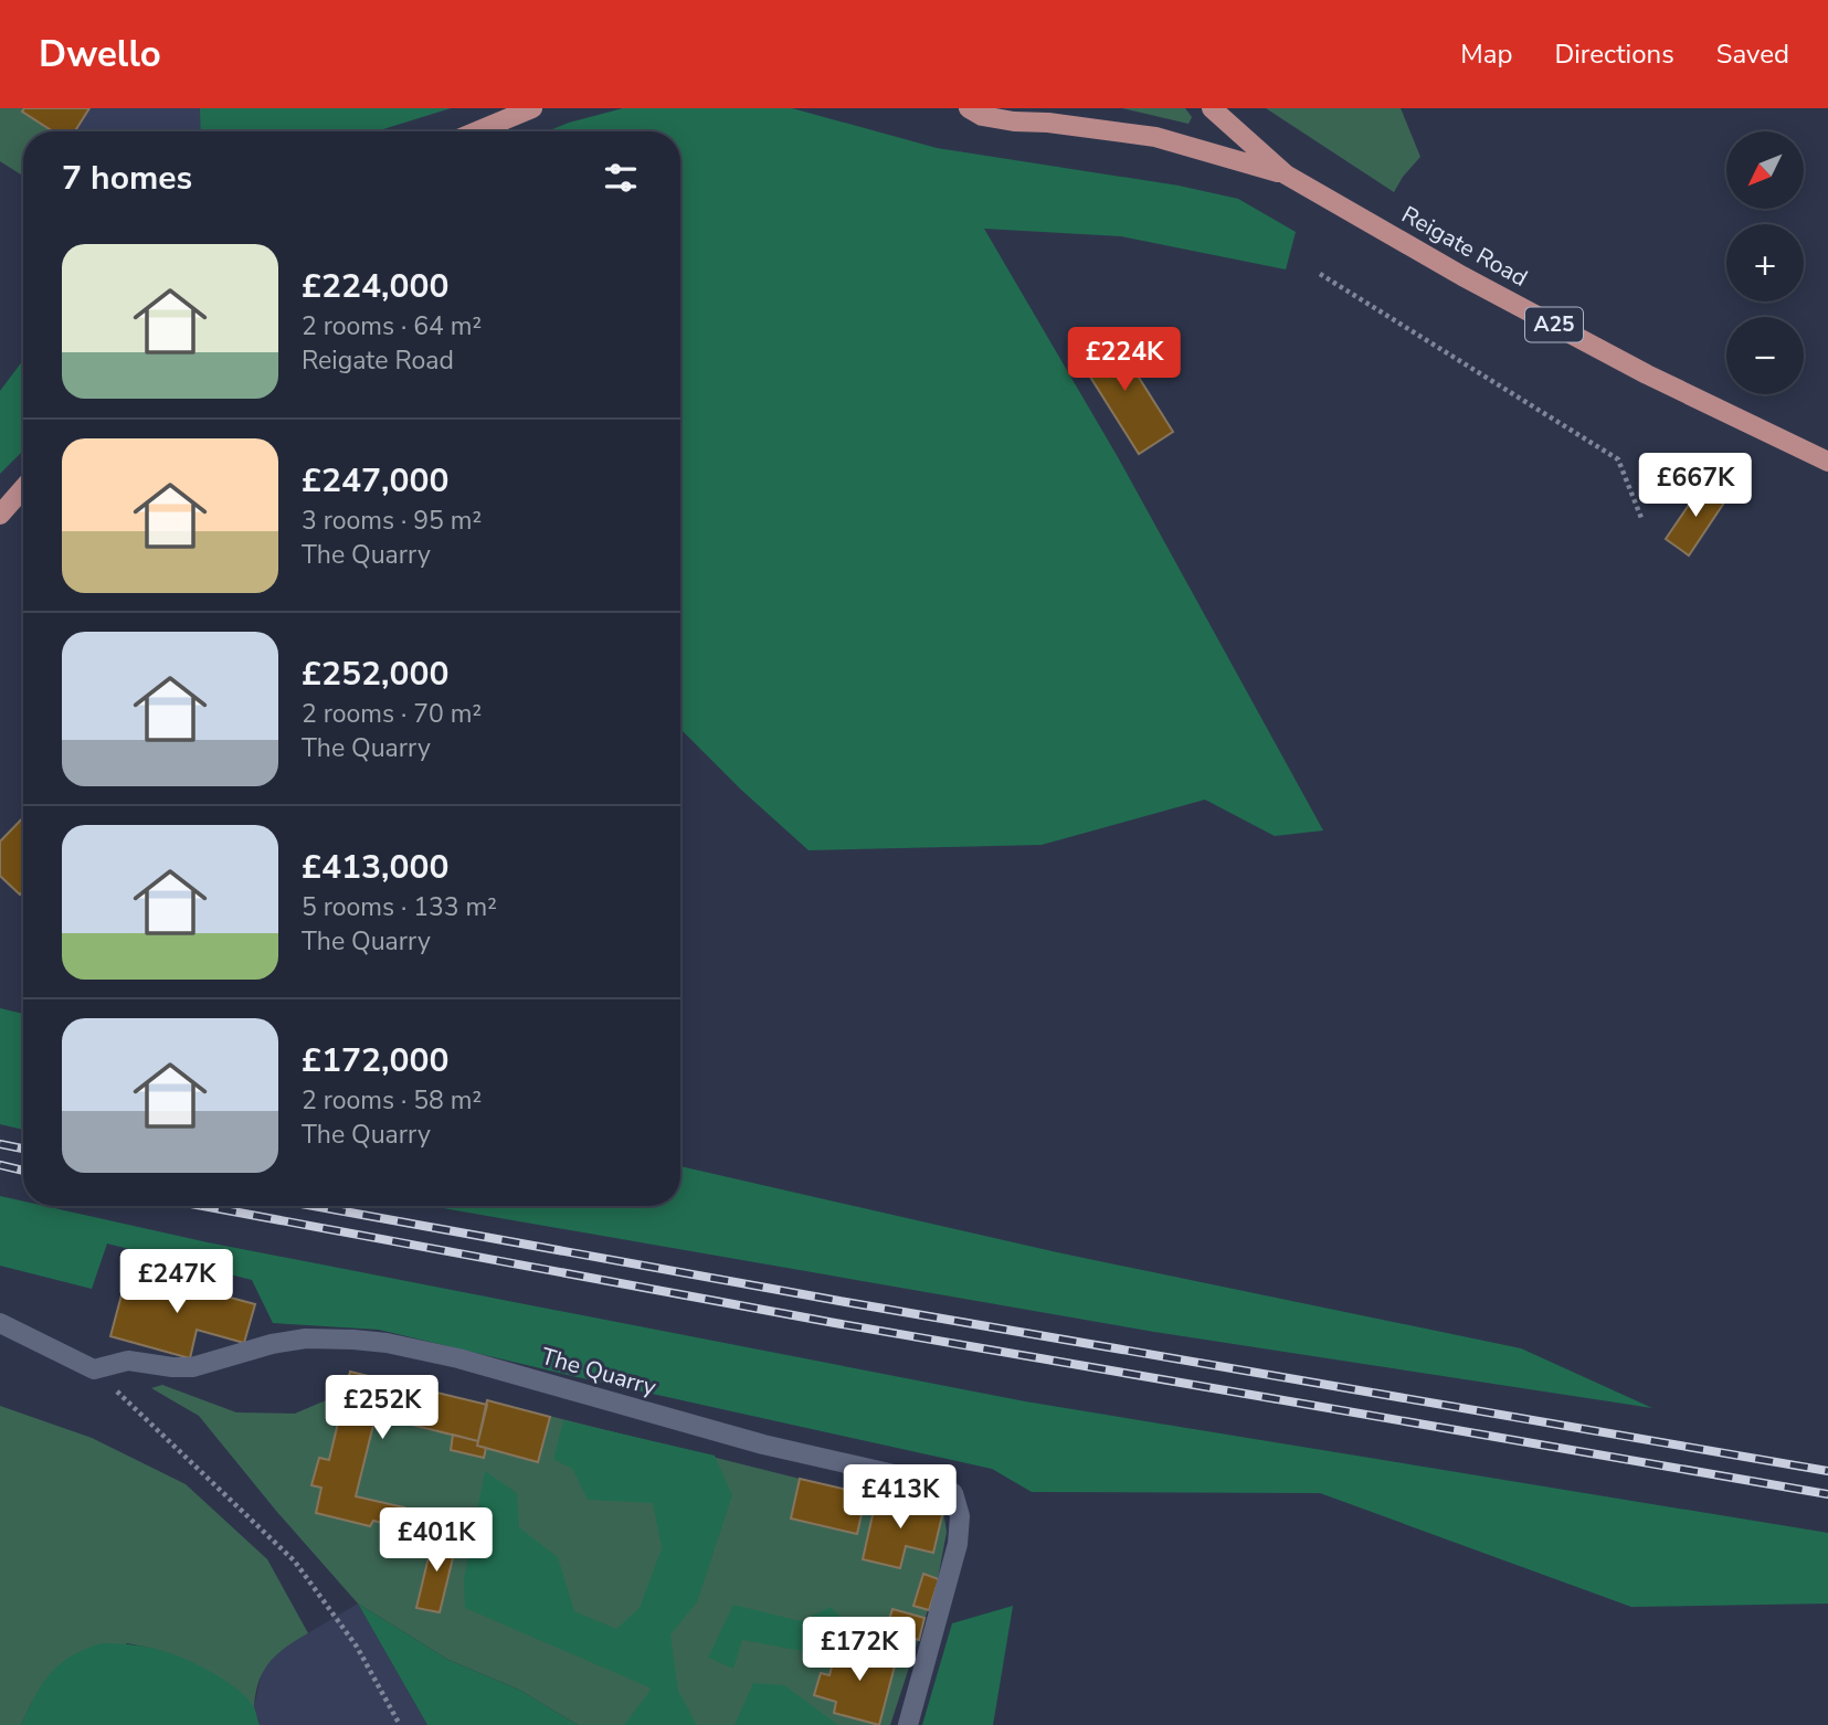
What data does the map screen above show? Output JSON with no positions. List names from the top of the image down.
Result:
{
  "streets": {
    "main road": ["Reigate Road", "A25"],
    "street": ["The Quarry"]
  },
  "north": "bottom left",
  "page": {
    "header": "Dwello",
    "nav": ["Map", "Directions", "Saved"],
    "map_buttons": ["+", "−"],
    "heading": "7 homes",
    "list": [
      {
        "name": "£224,000",
        "note": "2 rooms · 64 m² · Reigate Road"
      },
      {
        "name": "£247,000",
        "note": "3 rooms · 95 m² · The Quarry"
      },
      {
        "name": "£252,000",
        "note": "2 rooms · 70 m² · The Quarry"
      },
      {
        "name": "£413,000",
        "note": "5 rooms · 133 m² · The Quarry"
      },
      {
        "name": "£172,000",
        "note": "2 rooms · 58 m² · The Quarry"
      }
    ],
    "price": [
      "£224K",
      "£667K",
      "£247K",
      "£252K",
      "£413K",
      "£401K",
      "£172K"
    ]
  }
}
